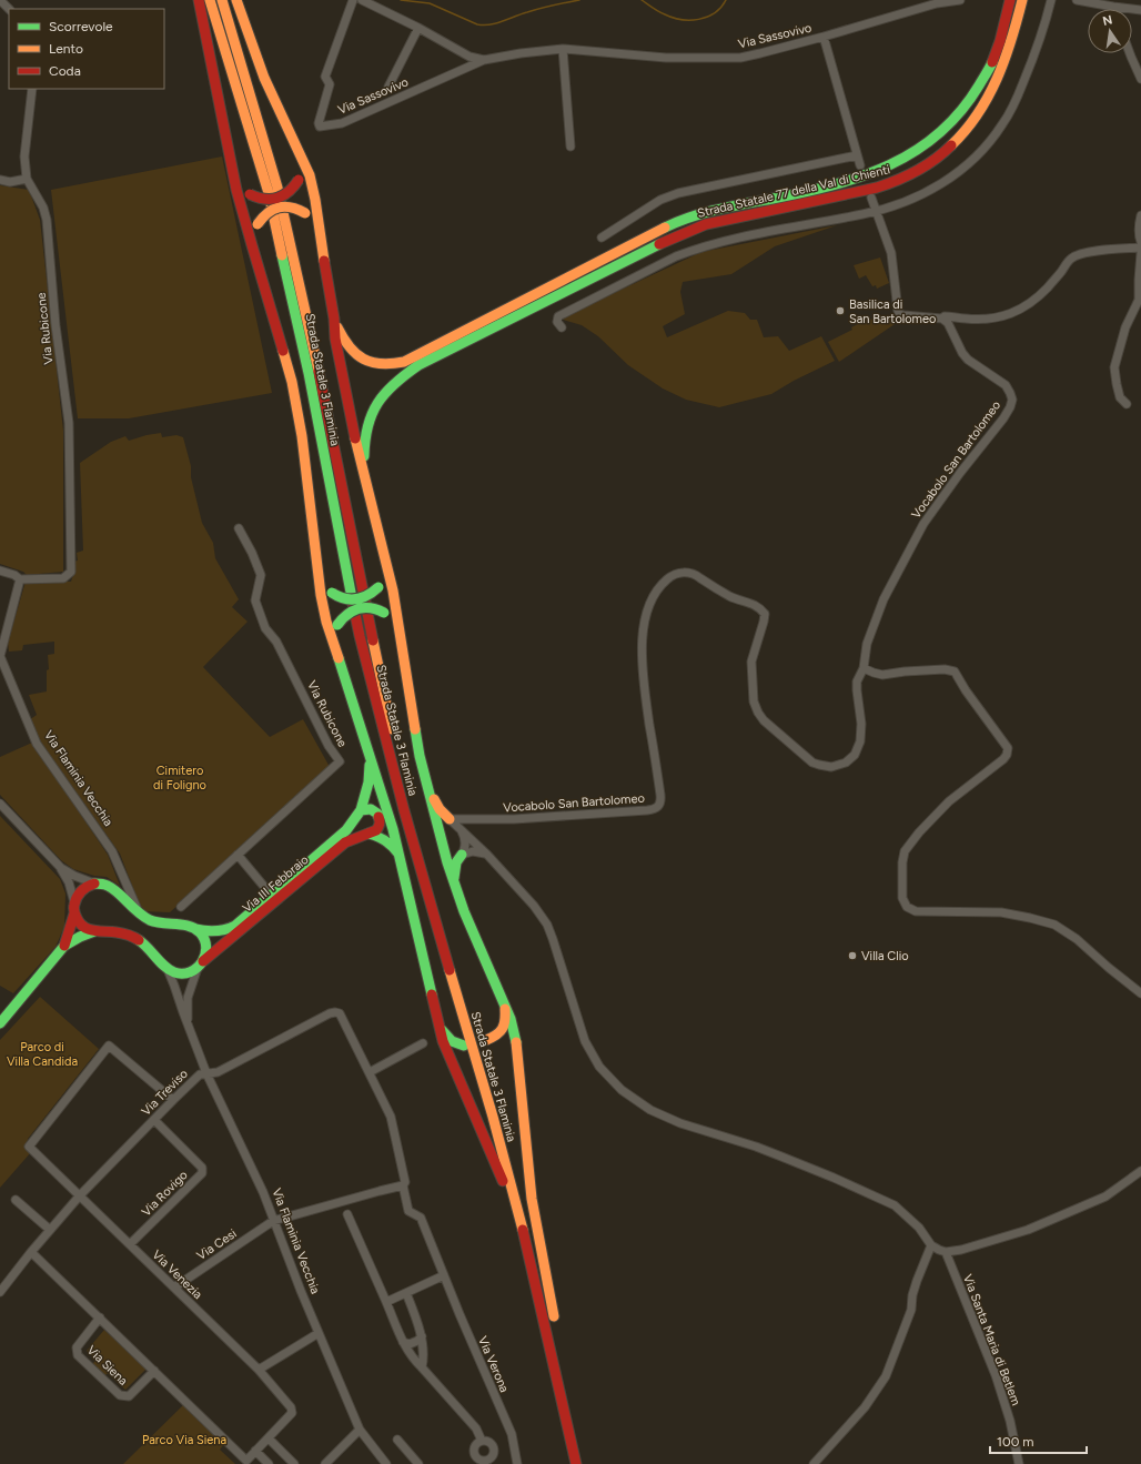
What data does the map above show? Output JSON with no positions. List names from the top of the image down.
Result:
{
  "streets": {
    "main road": [
      "Strada Statale 77 della Val di Chienti",
      "Strada Statale 3 Flaminia",
      "Via Flaminia Vecchia",
      "Via III Febbraio"
    ],
    "street": [
      "Via Sassovivo",
      "Via Rubicone",
      "Vocabolo San Bartolomeo",
      "Via Treviso",
      "Via Rovigo",
      "Via Cesi",
      "Via Venezia",
      "Via Santa Maria di Betlem",
      "Via Verona",
      "Via Siena"
    ]
  },
  "crossings": [
    ["Via Flaminia Vecchia", "Via III Febbraio"],
    ["Via Flaminia Vecchia", "Via Treviso"],
    ["Via Flaminia Vecchia", "Via Cesi"],
    ["Via Treviso", "Via Rovigo"],
    ["Via Treviso", "Via Venezia"],
    ["Via Treviso", "Via Verona"],
    ["Via Rovigo", "Via Venezia"],
    ["Via Cesi", "Via Venezia"]
  ],
  "parks": ["Cimitero di Foligno", "Parco di Villa Candida", "Parco Via Siena"],
  "places": ["Basilica di San Bartolomeo", "Villa Clio"],
  "legend": ["Scorrevole", "Lento", "Coda"],
  "scale_bar": "100 m",
  "north": "top"
}
